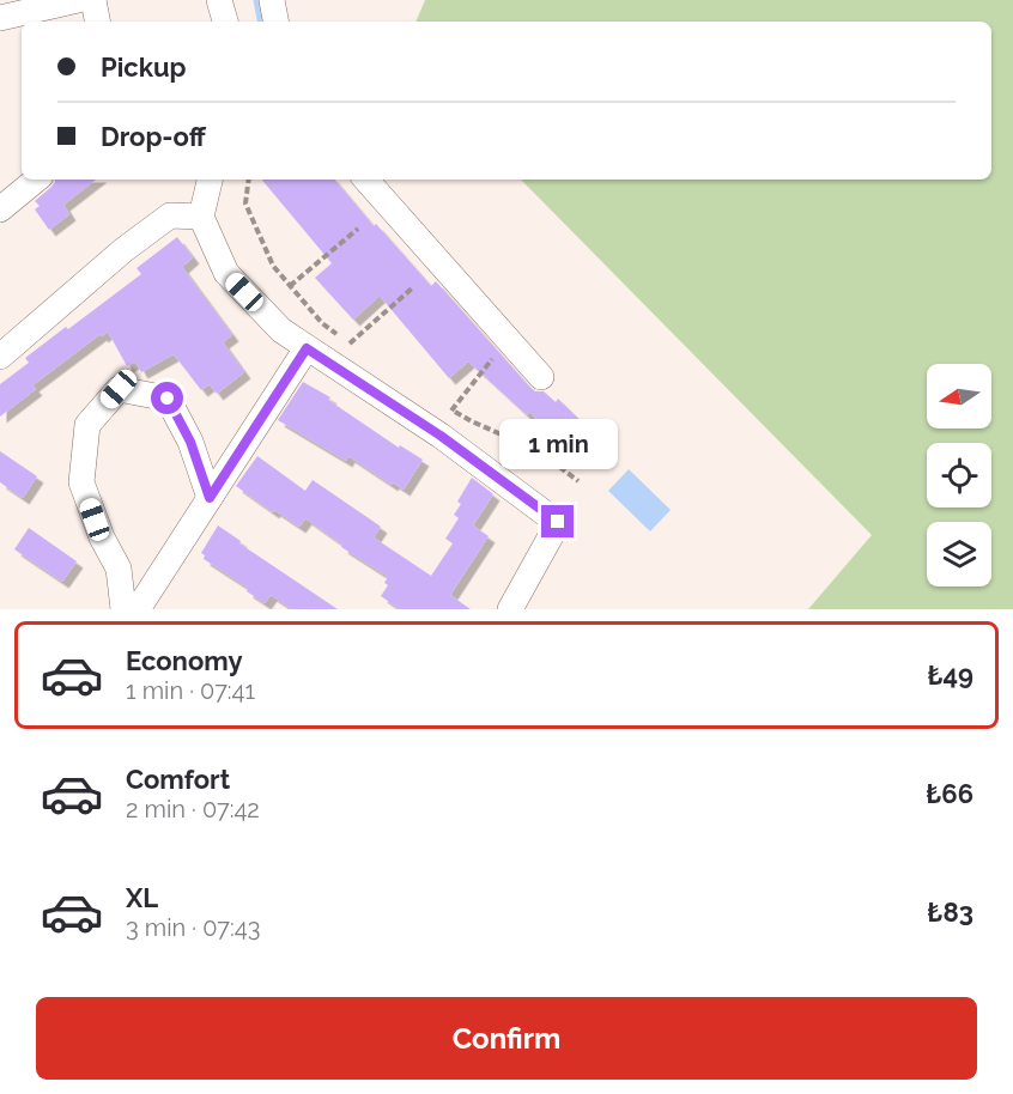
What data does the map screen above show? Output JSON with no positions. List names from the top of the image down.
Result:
{
  "north": "left",
  "page": {
    "banner": ["Pickup", "Drop-off"],
    "bubble": "1 min",
    "list": [
      {
        "name": "Economy",
        "note": "1 min · 07:41",
        "value": "₺49"
      },
      {
        "name": "Comfort",
        "note": "2 min · 07:42",
        "value": "₺66"
      },
      {
        "name": "XL",
        "note": "3 min · 07:43",
        "value": "₺83"
      }
    ],
    "buttons": "Confirm"
  }
}
